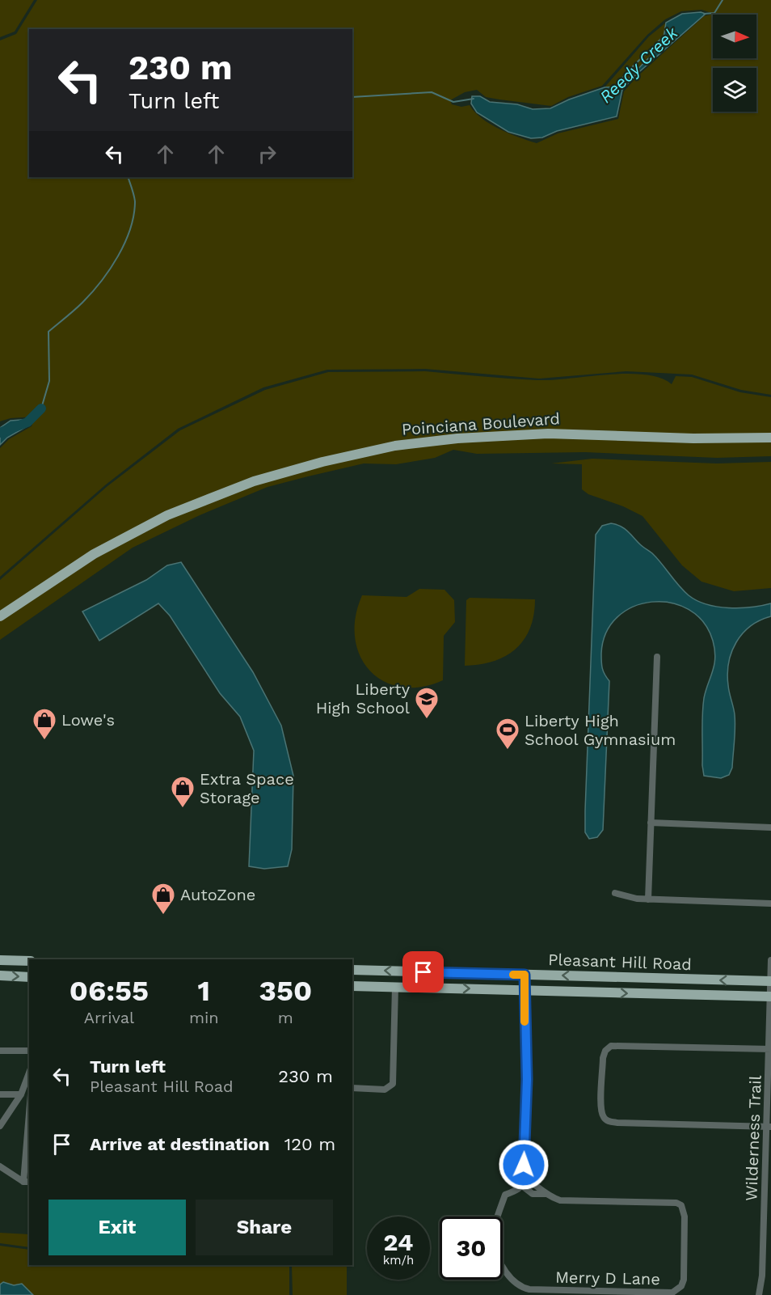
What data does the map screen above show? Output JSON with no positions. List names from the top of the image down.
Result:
{
  "streets": {
    "main road": ["Poinciana Boulevard", "Pleasant Hill Road"],
    "street": ["Wilderness Trail", "Merry D Lane"]
  },
  "crossings": [
    ["Pleasant Hill Road", "Wilderness Trail"]
  ],
  "water": ["Reedy Creek"],
  "places": {
    "school or university": ["Liberty High School"],
    "shop": ["Lowe's", "Extra Space Storage", "AutoZone"],
    "sports": ["Liberty High School Gymnasium"]
  },
  "north": "right",
  "page": {
    "turn": ["230 m", "Turn left"],
    "eta": [
      "06:55",
      "Arrival",
      "1",
      "min",
      "350",
      "m"
    ],
    "list": [
      {
        "name": "Turn left",
        "note": "Pleasant Hill Road",
        "value": "230 m"
      },
      {
        "name": "Arrive at destination",
        "value": "120 m"
      }
    ],
    "buttons": ["Exit", "Share"],
    "speed": "24 km/h",
    "limit": "30"
  }
}
